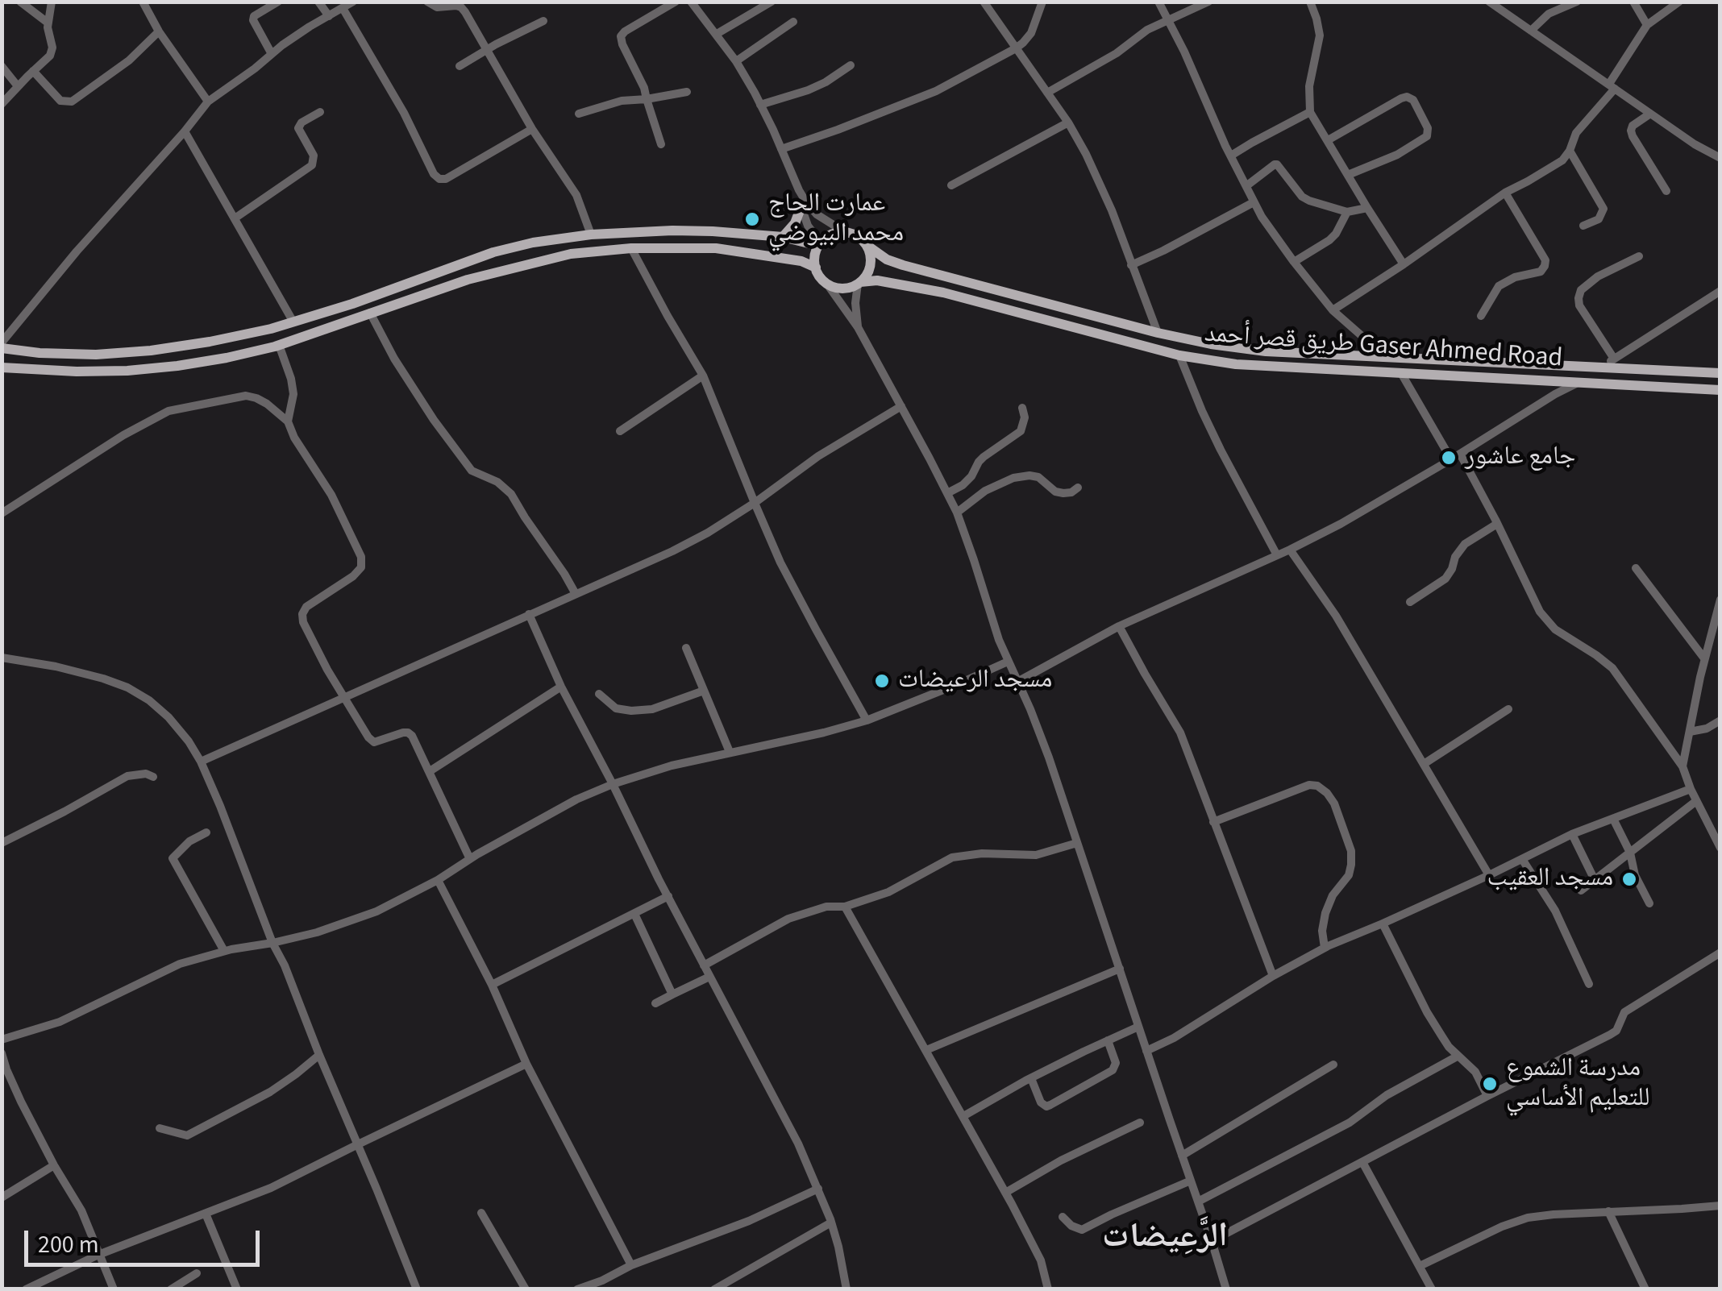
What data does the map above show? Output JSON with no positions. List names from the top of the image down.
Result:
{
  "streets": {
    "main road": ["طريق قصر أحمد Gaser Ahmed Road"]
  },
  "districts": ["الرَّعِيضات"],
  "places": [
    "عمارت الحاج محمد البيوضي",
    "جامع عاشور",
    "مسجد الرعيضات",
    "مسجد العقيب",
    "مدرسة الشموع للتعليم الأساسي"
  ],
  "scale_bar": "200 m"
}
